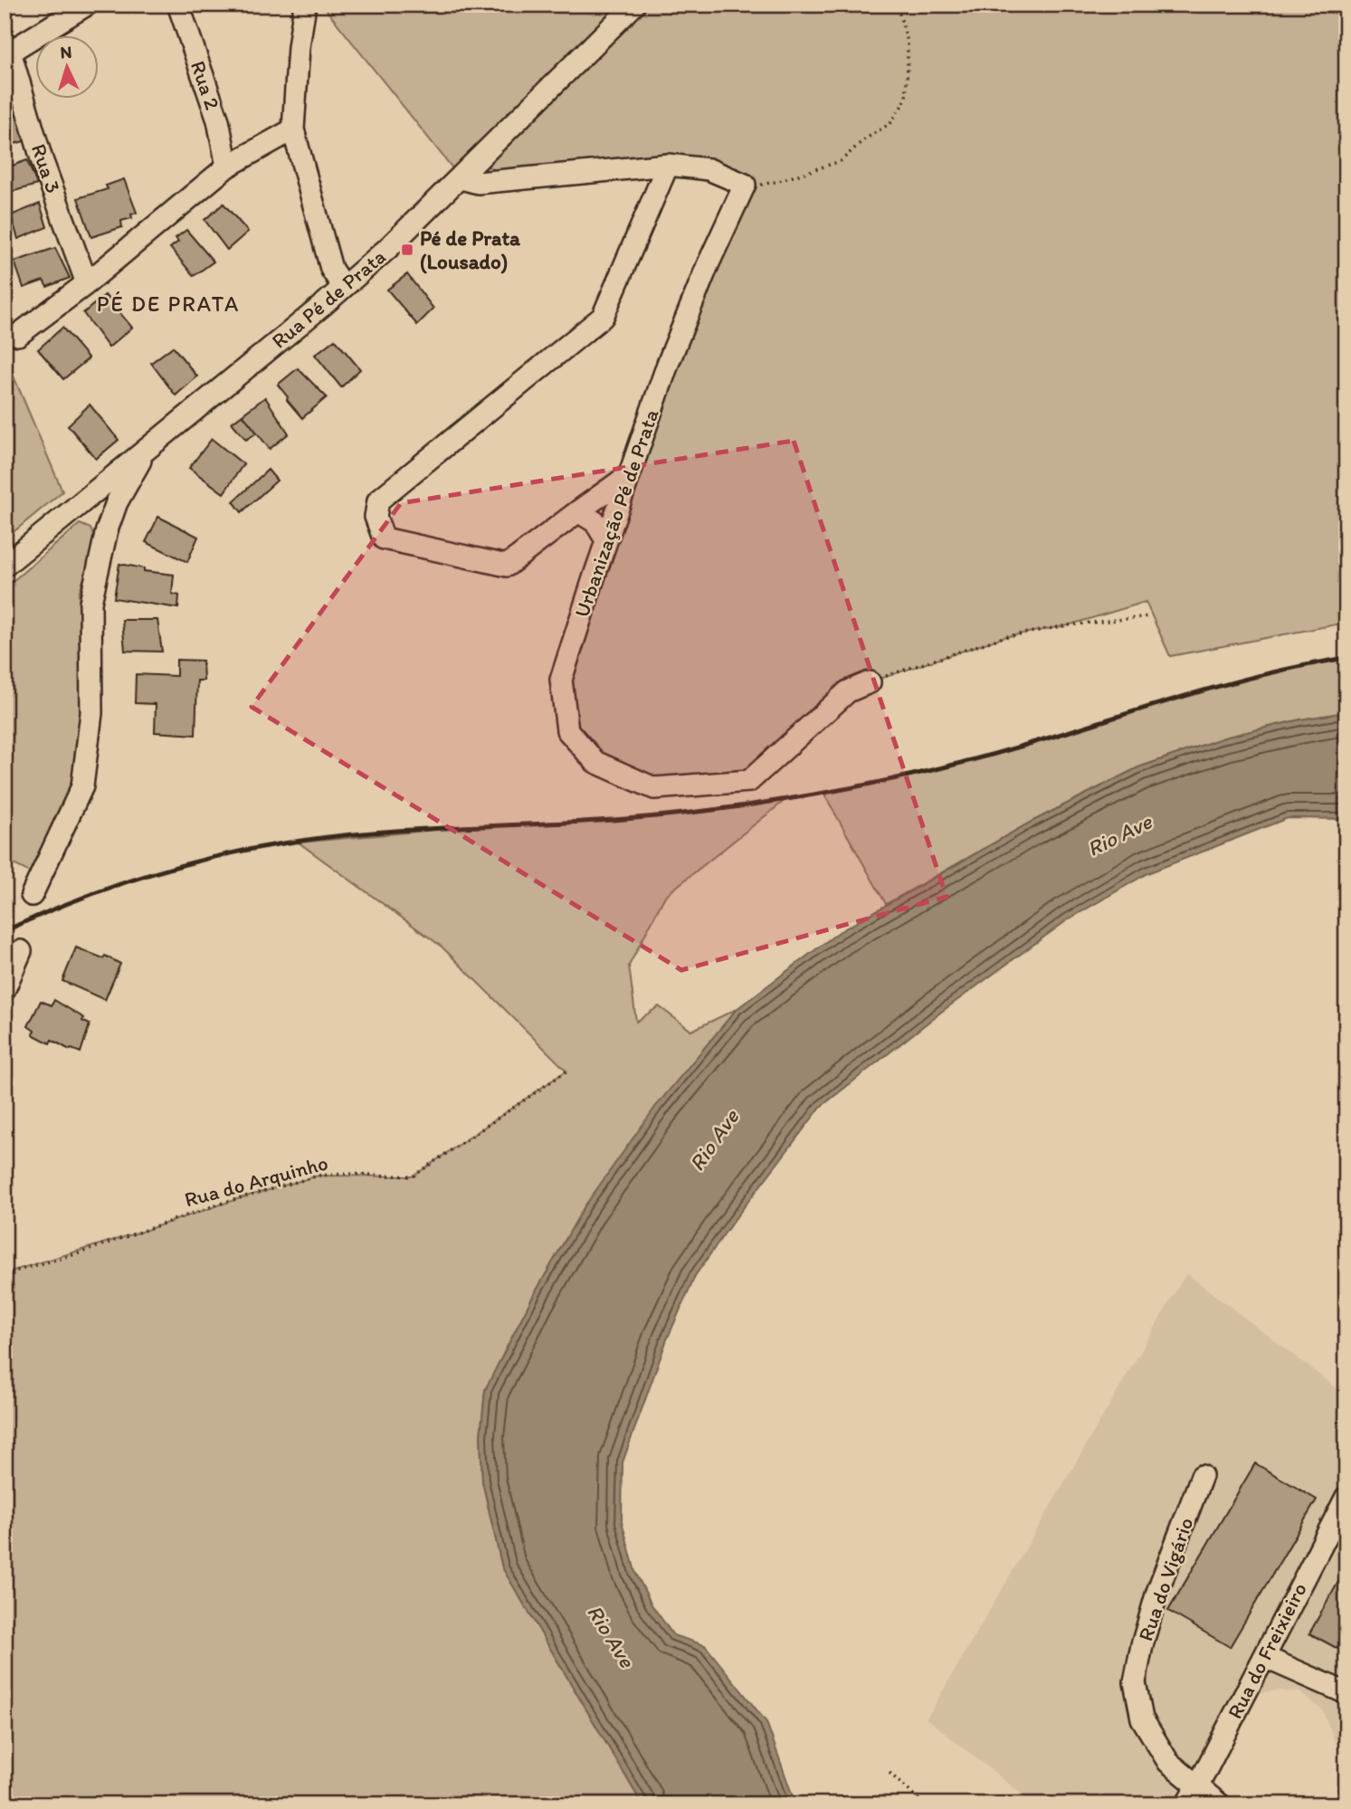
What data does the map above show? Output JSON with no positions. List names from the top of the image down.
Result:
{
  "streets": {
    "street": [
      "Rua 2",
      "Rua 3",
      "Rua Pé de Prata",
      "Urbanização Pé de Prata",
      "Rua do Vigário",
      "Rua do Freixieiro"
    ],
    "path": ["Rua do Arquinho"]
  },
  "crossings": [
    ["Rua do Vigário", "Rua do Freixieiro"]
  ],
  "districts": ["PÉ DE PRATA"],
  "water": ["Rio Ave"],
  "places": {
    "transit": ["Pé de Prata (Lousado)"]
  },
  "north": "top"
}
